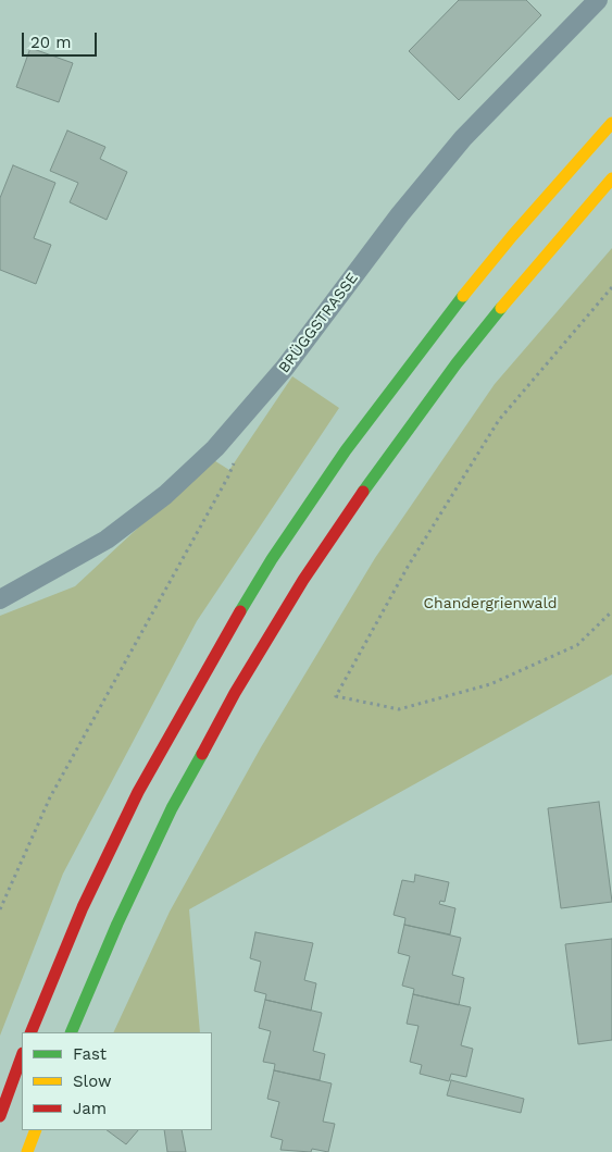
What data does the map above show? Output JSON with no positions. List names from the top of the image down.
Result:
{
  "streets": {
    "street": ["BRÜGGSTRASSE"]
  },
  "parks": ["Chandergrienwald"],
  "legend": ["Fast", "Slow", "Jam"],
  "scale_bar": "20 m"
}
